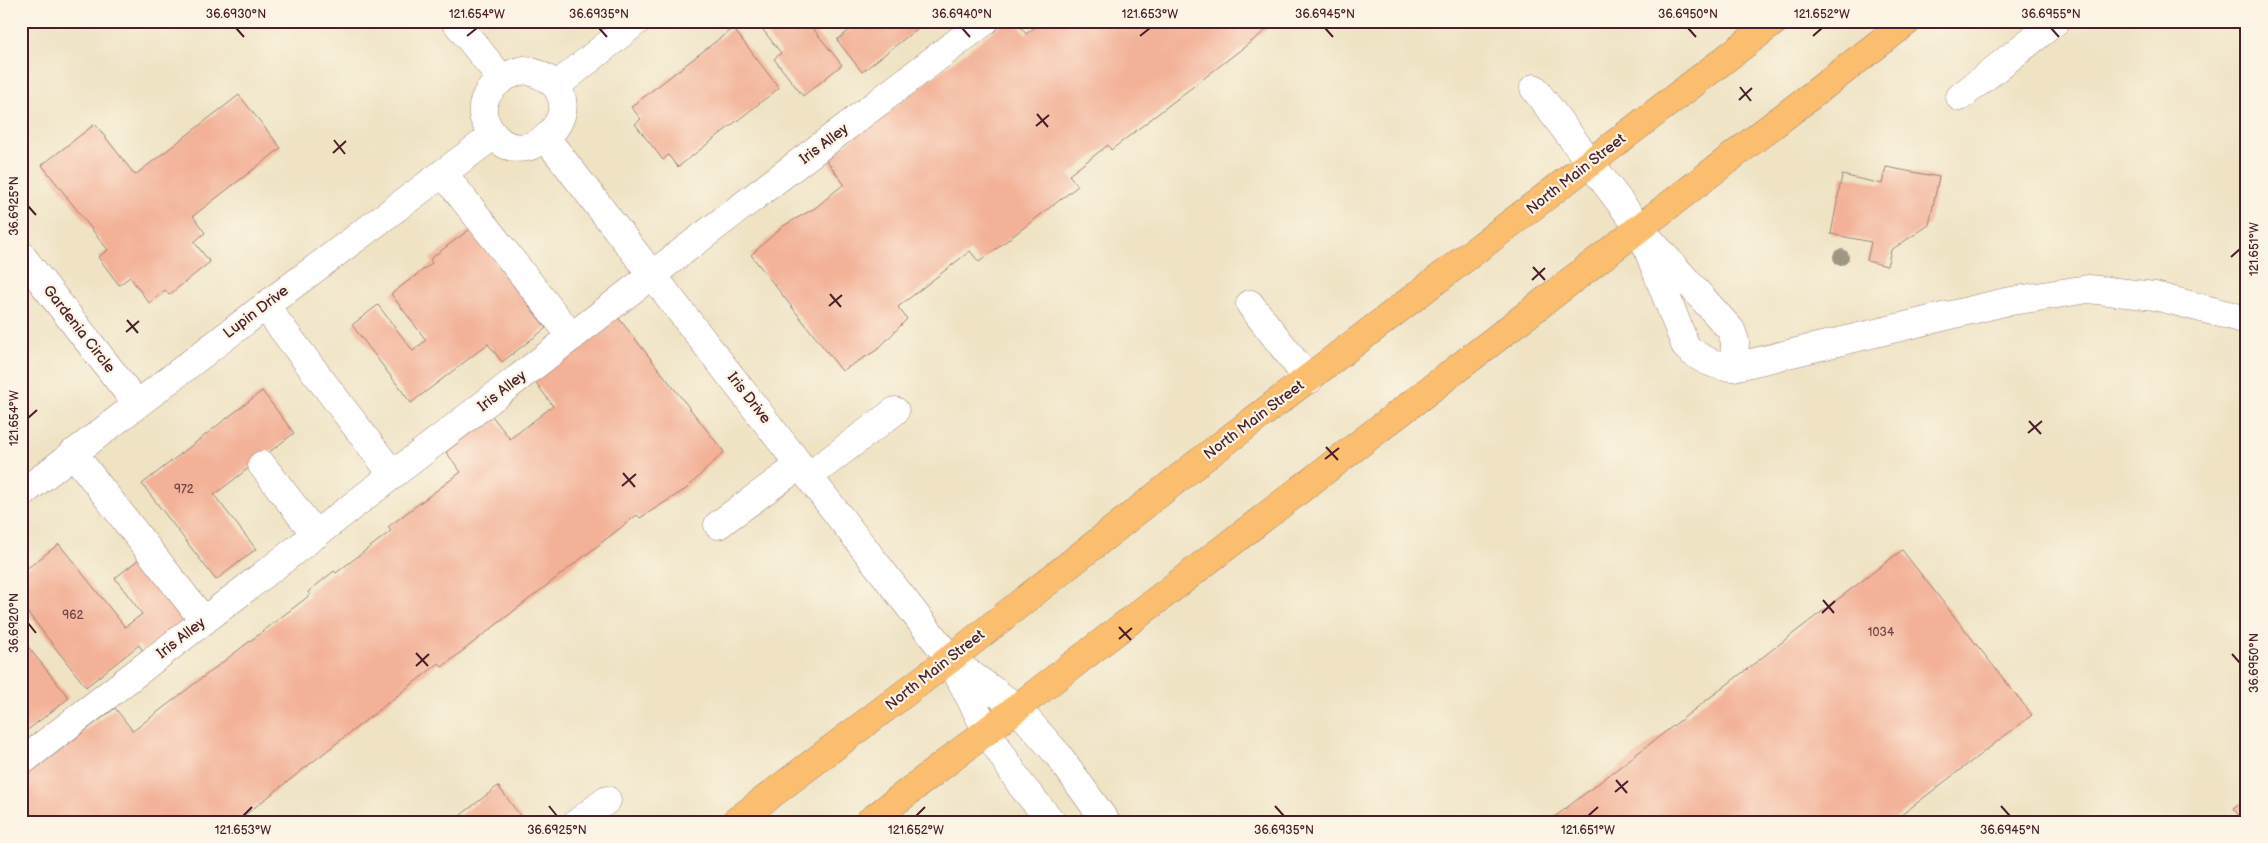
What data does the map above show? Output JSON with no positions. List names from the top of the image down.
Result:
{
  "streets": {
    "main road": ["North Main Street"],
    "street": [
      "Iris Alley",
      "Lupin Drive",
      "Gardenia Circle",
      "Iris Drive"
    ]
  },
  "crossings": [
    ["Iris Alley", "Iris Drive"],
    ["North Main Street", "Iris Drive"],
    ["Lupin Drive", "Gardenia Circle"],
    ["Lupin Drive", "Iris Drive"]
  ],
  "house_numbers": ["972", "962", "1034"],
  "coordinates": [
    "36.6930°N",
    "121.654°W",
    "36.6935°N",
    "36.6940°N",
    "121.653°W",
    "36.6945°N",
    "36.6950°N",
    "121.652°W",
    "36.6955°N",
    "36.6925°N",
    "121.651°W",
    "36.6920°N"
  ]
}
